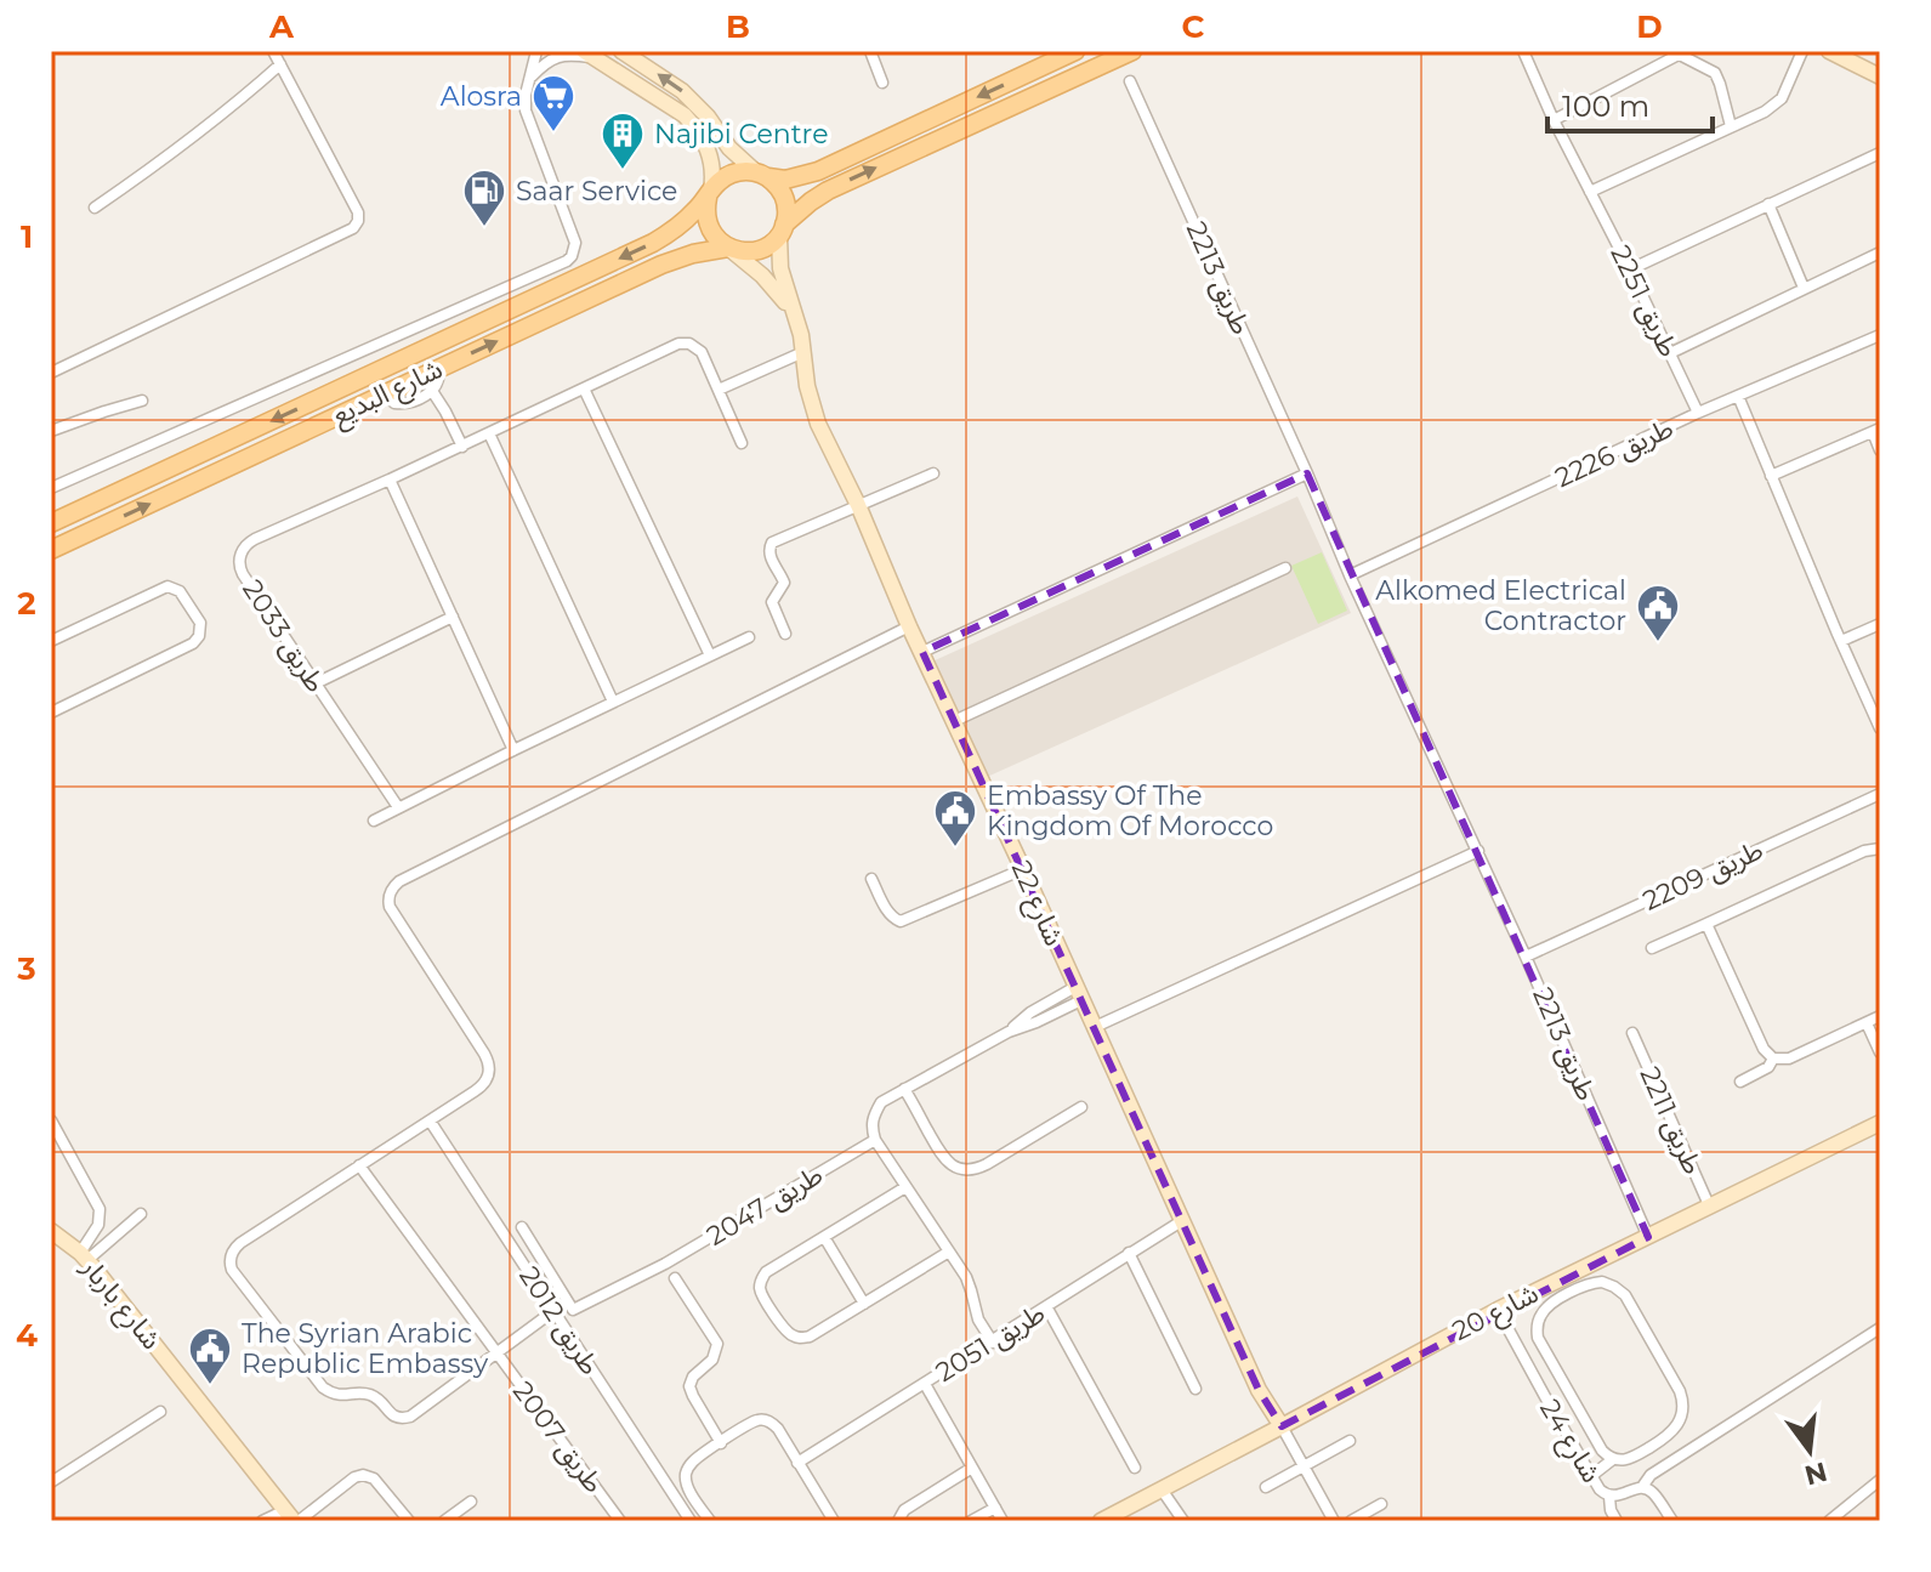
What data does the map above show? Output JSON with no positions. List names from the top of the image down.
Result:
{
  "streets": {
    "main road": ["شارع البديع"],
    "street": [
      "طريق 2213",
      "طريق 2251",
      "طريق 2226",
      "طريق 2033",
      "طريق 2209",
      "شارع 22",
      "طريق 2211",
      "طريق 2047",
      "شارع باربار",
      "شارع 20",
      "طريق 2012",
      "طريق 2051",
      "طريق 2007",
      "شارع 24"
    ]
  },
  "crossings": [
    ["طريق 2213", "طريق 2226"],
    ["طريق 2213", "طريق 2209"],
    ["طريق 2213", "شارع 20"],
    ["طريق 2251", "طريق 2226"],
    ["شارع البديع", "شارع 22"],
    ["شارع 22", "شارع 20"],
    ["شارع 22", "طريق 2051"],
    ["طريق 2211", "شارع 20"],
    ["شارع 20", "شارع 24"]
  ],
  "places": {
    "supermarket": ["Alosra"],
    "building": ["Najibi Centre"],
    "fuel station": ["Saar Service"],
    "public building": ["Alkomed Electrical Contractor", "Embassy Of The Kingdom Of Morocco", "The Syrian Arabic Republic Embassy"]
  },
  "scale_bar": "100 m",
  "north": "bottom",
  "grid": {
    "columns": [
      "A",
      "B",
      "C",
      "D"
    ],
    "rows": [
      "1",
      "2",
      "3",
      "4"
    ]
  }
}
